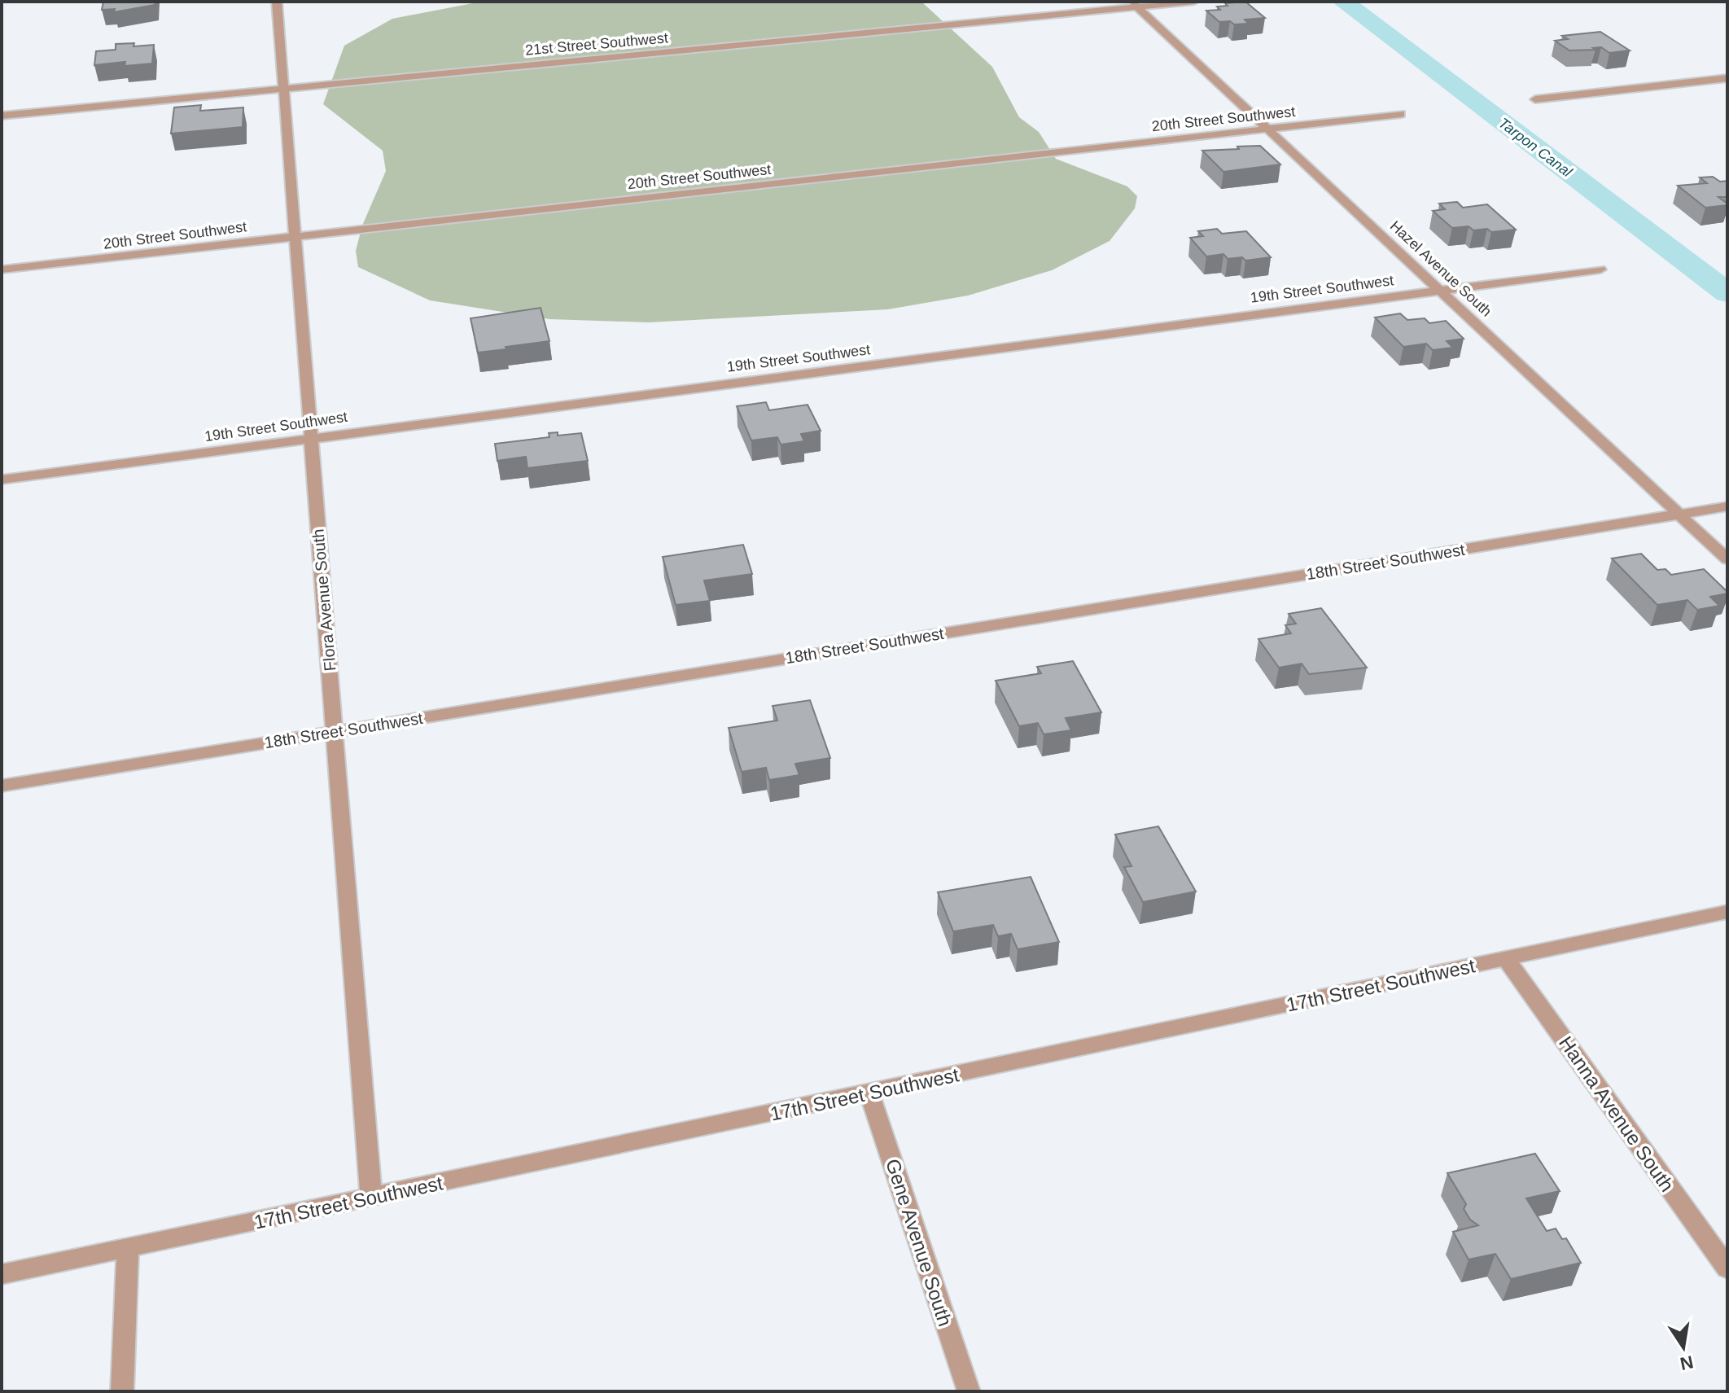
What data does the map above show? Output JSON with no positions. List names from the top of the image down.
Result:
{
  "streets": {
    "street": [
      "21st Street Southwest",
      "20th Street Southwest",
      "Hazel Avenue South",
      "19th Street Southwest",
      "18th Street Southwest",
      "Flora Avenue South",
      "17th Street Southwest",
      "Hanna Avenue South",
      "Gene Avenue South"
    ]
  },
  "crossings": [
    ["21st Street Southwest", "Hazel Avenue South"],
    ["21st Street Southwest", "Flora Avenue South"],
    ["20th Street Southwest", "Hazel Avenue South"],
    ["20th Street Southwest", "Flora Avenue South"],
    ["Hazel Avenue South", "19th Street Southwest"],
    ["Hazel Avenue South", "18th Street Southwest"],
    ["19th Street Southwest", "Flora Avenue South"],
    ["18th Street Southwest", "Flora Avenue South"],
    ["Flora Avenue South", "17th Street Southwest"],
    ["17th Street Southwest", "Hanna Avenue South"],
    ["17th Street Southwest", "Gene Avenue South"]
  ],
  "water": ["Tarpon Canal"],
  "north": "bottom"
}
